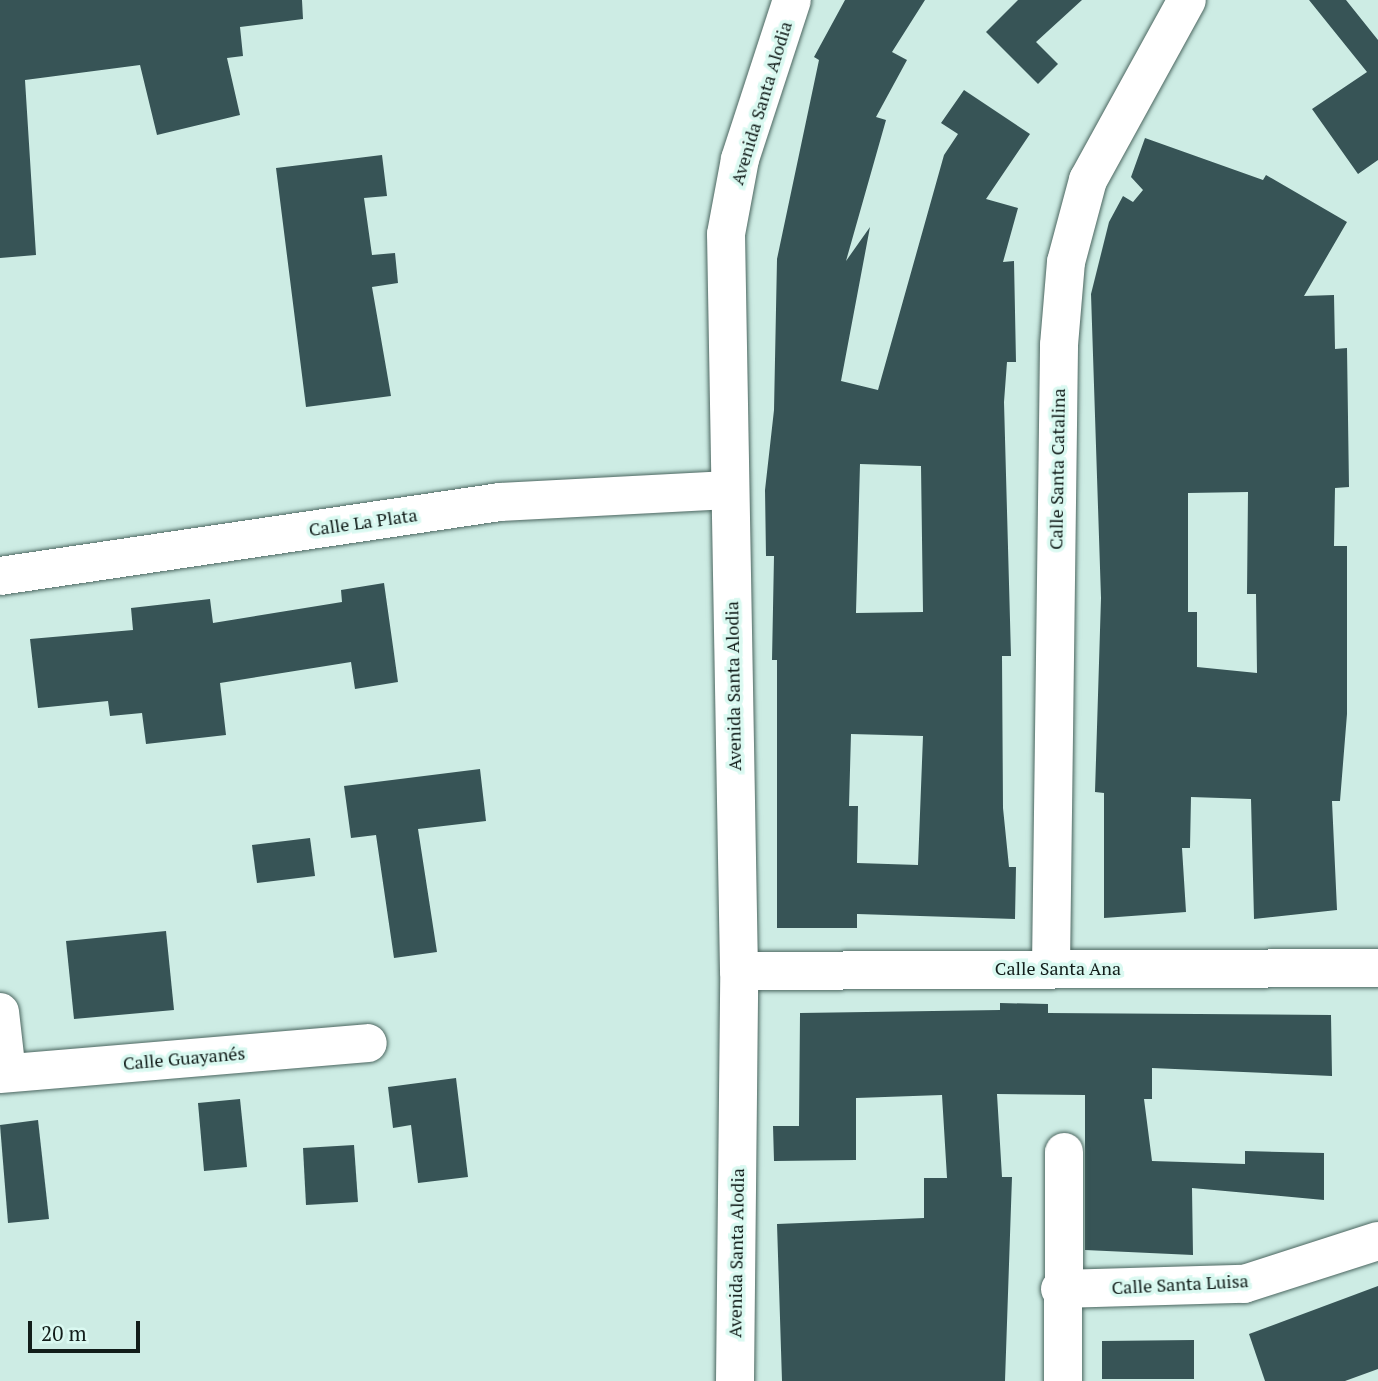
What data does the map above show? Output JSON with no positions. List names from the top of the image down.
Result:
{
  "streets": {
    "street": [
      "Avenida Santa Alodia",
      "Calle Santa Catalina",
      "Calle La Plata",
      "Calle Santa Ana",
      "Calle Guayanés",
      "Calle Santa Luisa"
    ]
  },
  "crossings": [
    ["Avenida Santa Alodia", "Calle La Plata"],
    ["Avenida Santa Alodia", "Calle Santa Ana"],
    ["Calle Santa Catalina", "Calle Santa Ana"]
  ],
  "scale_bar": "20 m"
}
